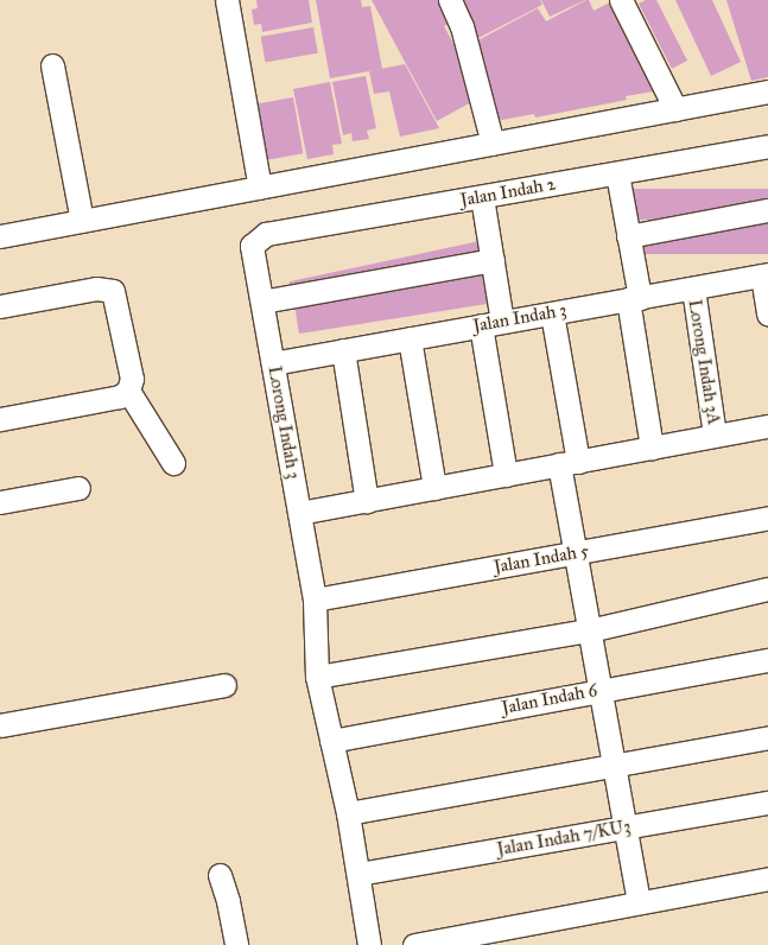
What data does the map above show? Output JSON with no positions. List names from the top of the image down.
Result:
{
  "streets": {
    "street": [
      "Jalan Indah 2",
      "Jalan Indah 3",
      "Lorong Indah 3A",
      "Lorong Indah 3",
      "Jalan Indah 5",
      "Jalan Indah 6",
      "Jalan Indah 7/KU3"
    ]
  },
  "crossings": [
    ["Jalan Indah 2", "Lorong Indah 3"],
    ["Jalan Indah 3", "Lorong Indah 3A"],
    ["Jalan Indah 3", "Lorong Indah 3"],
    ["Lorong Indah 3", "Jalan Indah 5"],
    ["Lorong Indah 3", "Jalan Indah 6"],
    ["Lorong Indah 3", "Jalan Indah 7/KU3"]
  ]
}
